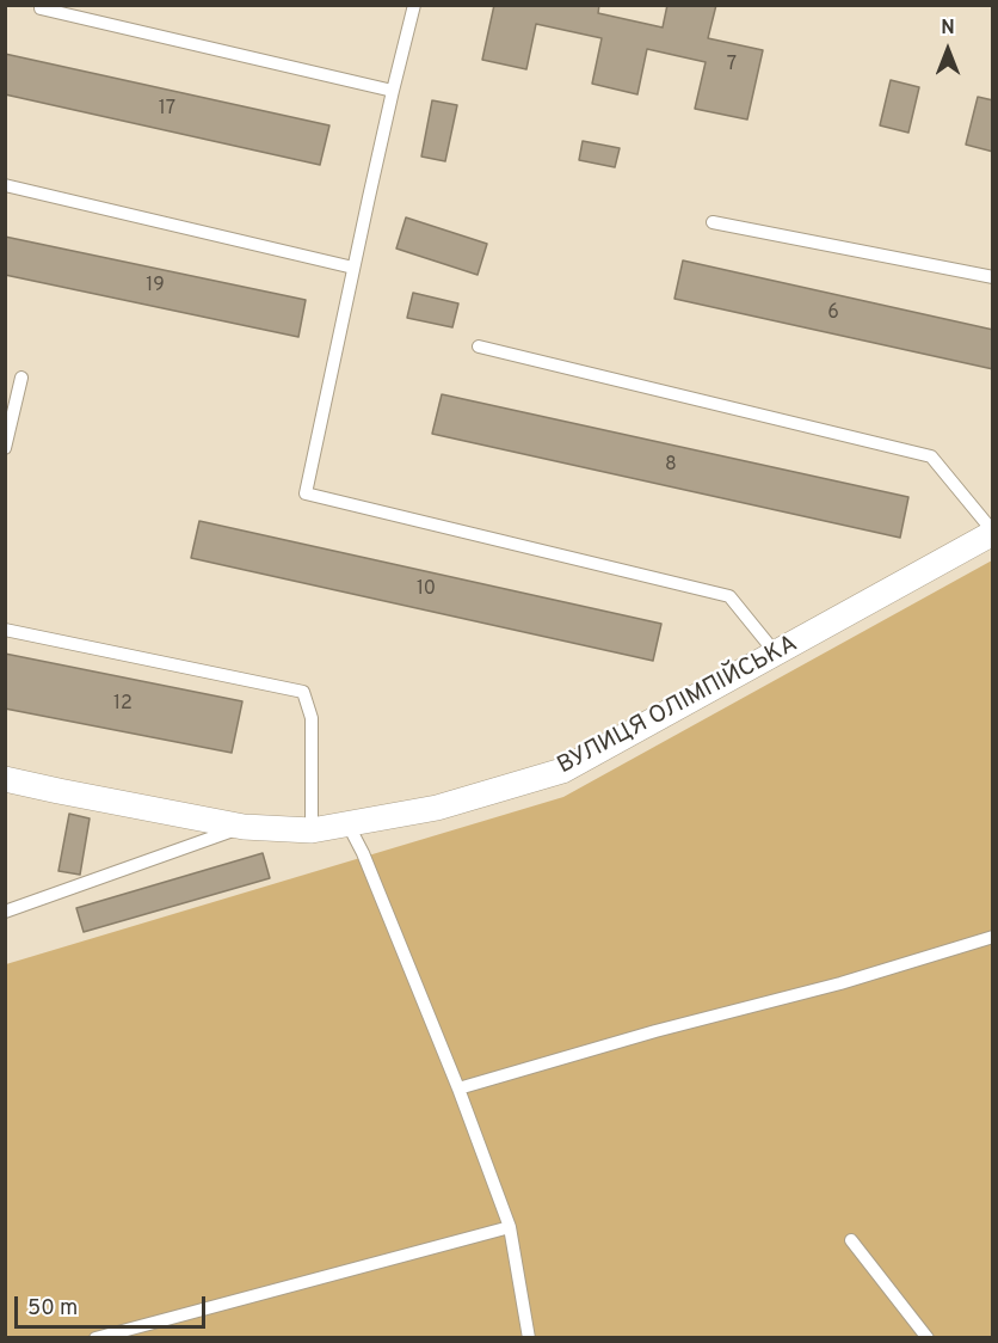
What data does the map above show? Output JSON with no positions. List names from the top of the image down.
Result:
{
  "streets": {
    "street": ["ВУЛИЦЯ ОЛІМПІЙСЬКА"]
  },
  "house_numbers": [
    "7",
    "17",
    "19",
    "6",
    "8",
    "10",
    "12"
  ],
  "scale_bar": "50 m",
  "north": "top"
}
